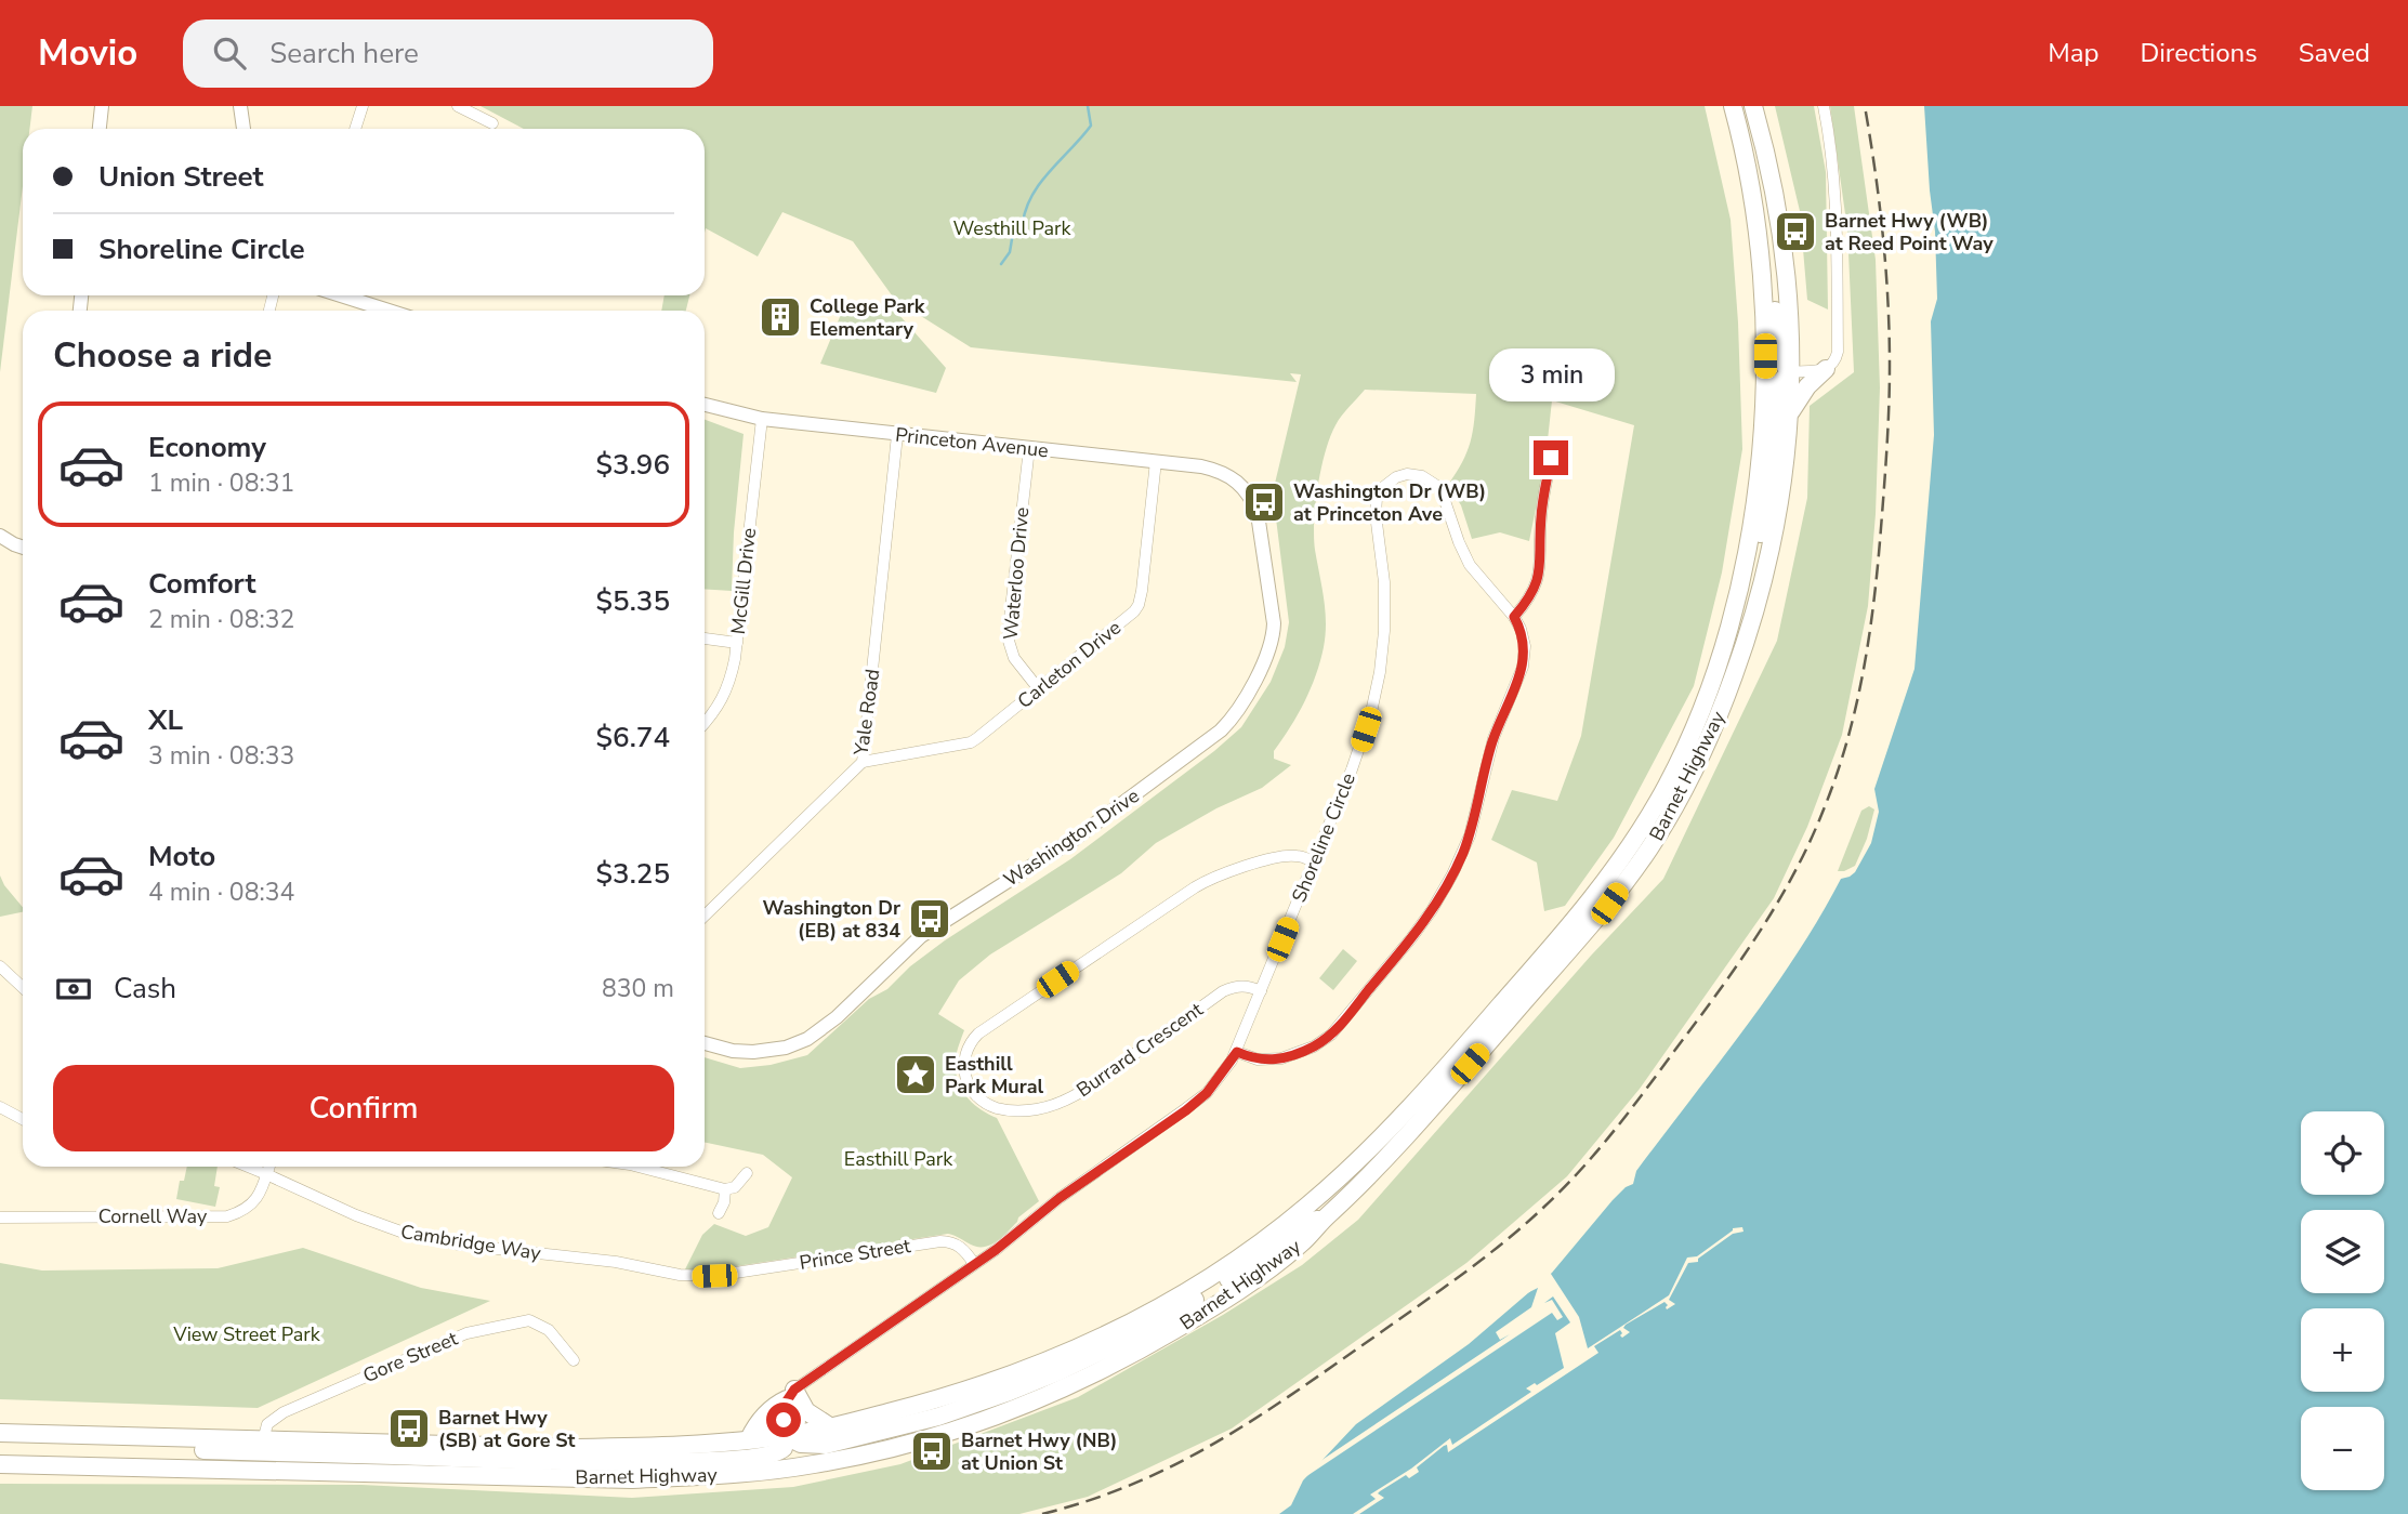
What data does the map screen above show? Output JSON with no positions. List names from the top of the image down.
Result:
{
  "streets": {
    "main road": ["Barnet Highway"],
    "street": [
      "Princeton Avenue",
      "Waterloo Drive",
      "McGill Drive",
      "Carleton Drive",
      "Yale Road",
      "Washington Drive",
      "Shoreline Circle",
      "Burrard Crescent",
      "Cornell Way",
      "Cambridge Way",
      "Prince Street",
      "Gore Street"
    ]
  },
  "crossings": [
    ["Princeton Avenue", "Waterloo Drive"],
    ["Princeton Avenue", "McGill Drive"],
    ["Princeton Avenue", "Carleton Drive"],
    ["Princeton Avenue", "Yale Road"],
    ["Princeton Avenue", "Washington Drive"],
    ["Waterloo Drive", "Carleton Drive"],
    ["Carleton Drive", "Yale Road"],
    ["Barnet Highway", "Gore Street"],
    ["Shoreline Circle", "Burrard Crescent"],
    ["Cornell Way", "Cambridge Way"],
    ["Cambridge Way", "Prince Street"]
  ],
  "parks": ["Westhill Park", "Easthill Park", "View Street Park"],
  "places": {
    "bus stop": [
      "Barnet Hwy (WB) at Reed Point Way",
      "Washington Dr (WB) at Princeton Ave",
      "Washington Dr (EB) at 834",
      "Barnet Hwy (SB) at Gore St",
      "Barnet Hwy (NB) at Union St"
    ],
    "building": ["College Park Elementary"],
    "place": ["Easthill Park Mural"]
  },
  "page": {
    "header": "Movio",
    "search": "Search here",
    "nav": ["Map", "Directions", "Saved"],
    "banner": ["Union Street", "Shoreline Circle"],
    "heading": "Choose a ride",
    "bubble": "3 min",
    "list": [
      {
        "name": "Economy",
        "note": "1 min · 08:31",
        "value": "$3.96"
      },
      {
        "name": "Comfort",
        "note": "2 min · 08:32",
        "value": "$5.35"
      },
      {
        "name": "XL",
        "note": "3 min · 08:33",
        "value": "$6.74"
      },
      {
        "name": "Moto",
        "note": "4 min · 08:34",
        "value": "$3.25"
      }
    ],
    "pay": ["Cash", "830 m"],
    "buttons": "Confirm",
    "map_buttons": ["+", "−"]
  }
}
